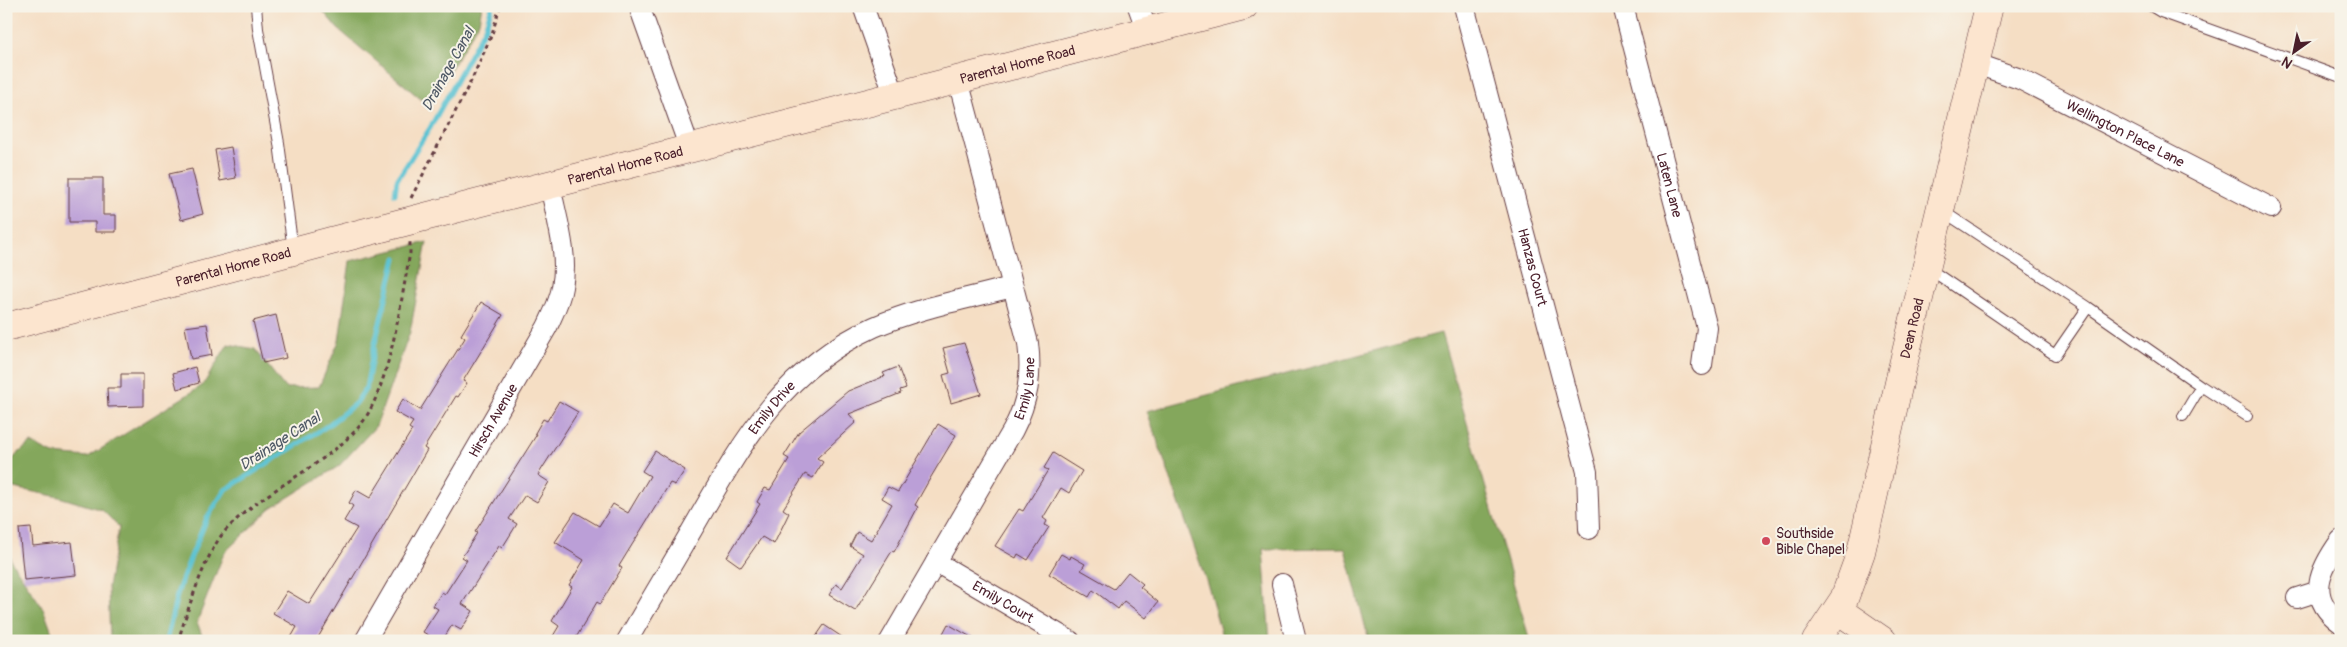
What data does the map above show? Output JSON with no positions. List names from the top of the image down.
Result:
{
  "streets": {
    "street": [
      "Parental Home Road",
      "Wellington Place Lane",
      "Laten Lane",
      "Hanzas Court",
      "Dean Road",
      "Emily Lane",
      "Emily Drive",
      "Hirsch Avenue",
      "Emily Court"
    ]
  },
  "crossings": [
    ["Parental Home Road", "Emily Lane"],
    ["Parental Home Road", "Hirsch Avenue"],
    ["Wellington Place Lane", "Dean Road"],
    ["Emily Lane", "Emily Drive"],
    ["Emily Lane", "Emily Court"]
  ],
  "water": ["Drainage Canal"],
  "places": ["Southside Bible Chapel"],
  "north": "bottom left"
}
